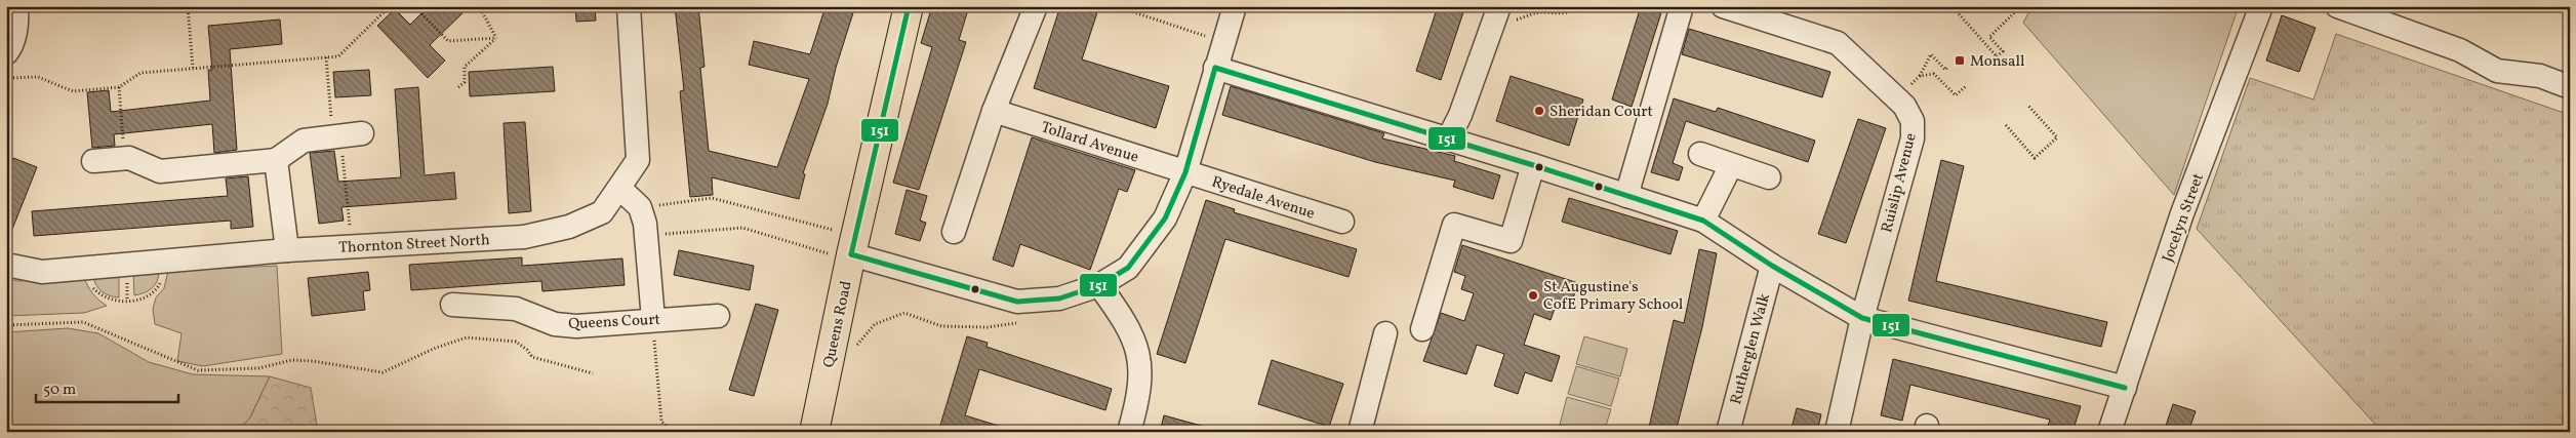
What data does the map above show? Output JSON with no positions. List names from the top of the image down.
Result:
{
  "streets": {
    "highway": ["Queens Road"],
    "street": [
      "Tollard Avenue",
      "Ruislip Avenue",
      "Ryedale Avenue",
      "Jocelyn Street",
      "Thornton Street North",
      "Queens Court",
      "Rutherglen Walk"
    ]
  },
  "crossings": [
    ["Tollard Avenue", "Ryedale Avenue"]
  ],
  "places": {
    "transit": ["Monsall"],
    "other": ["Sheridan Court", "St Augustine's CofE Primary School"]
  },
  "lines": ["transit line 151"],
  "scale_bar": "50 m"
}
